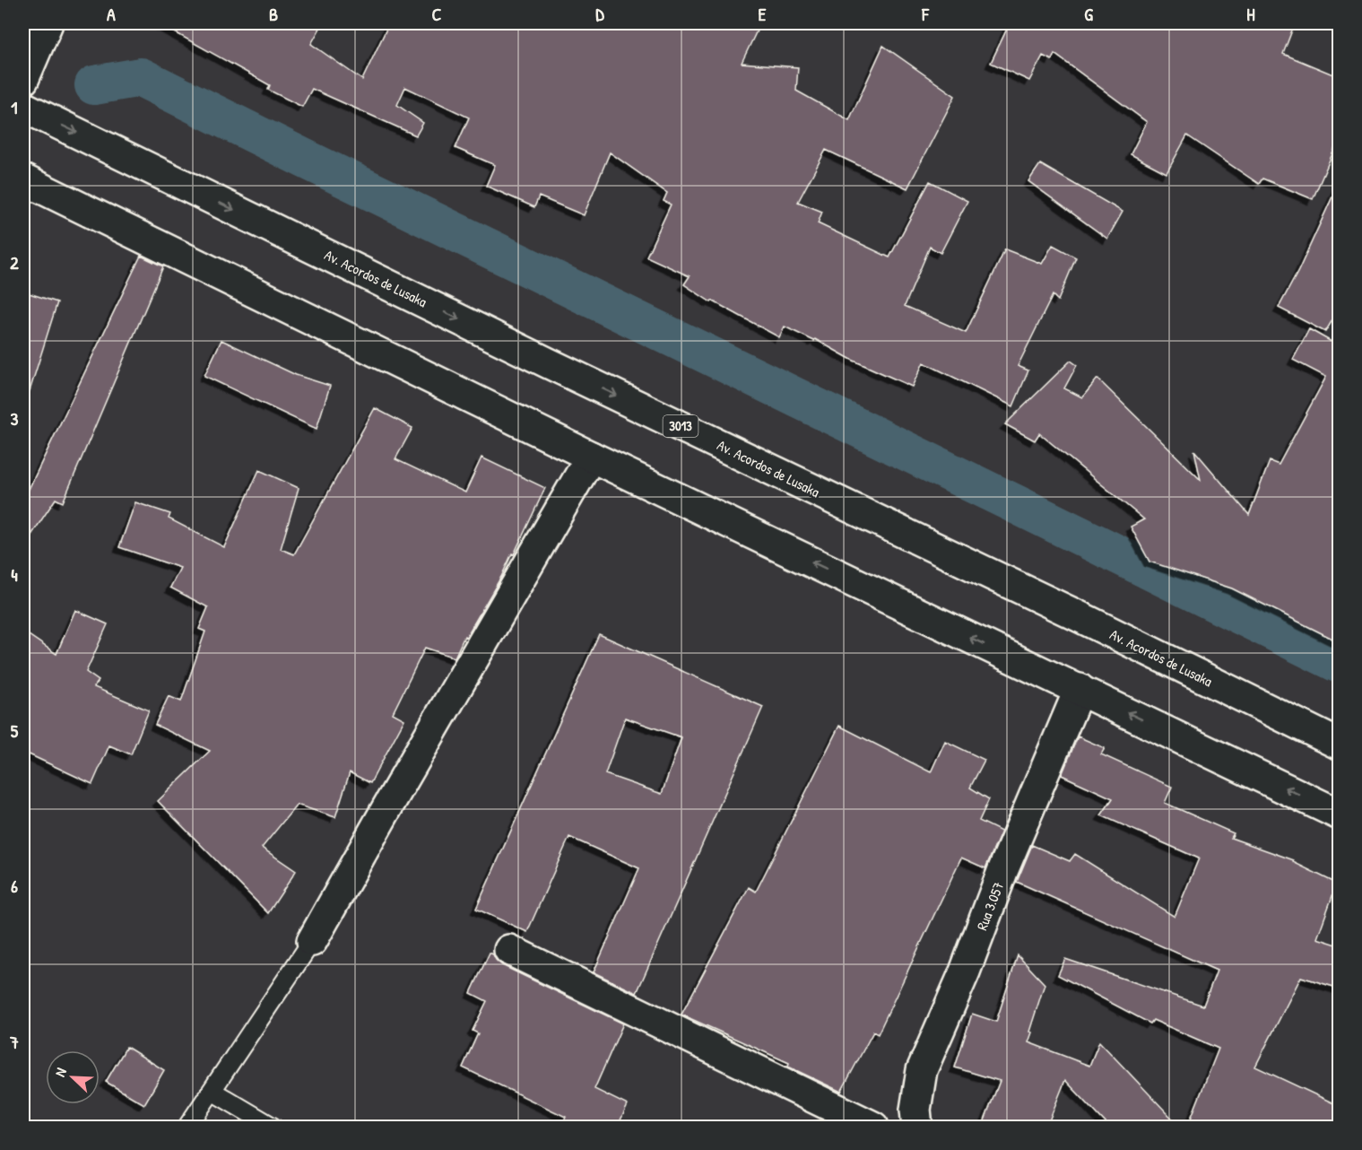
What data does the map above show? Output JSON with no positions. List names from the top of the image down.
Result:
{
  "streets": {
    "main road": ["Av. Acordos de Lusaka", "3013", "Rua 3.057"]
  },
  "north": "top left",
  "grid": {
    "columns": [
      "A",
      "B",
      "C",
      "D",
      "E",
      "F",
      "G",
      "H"
    ],
    "rows": [
      "1",
      "2",
      "3",
      "4",
      "5",
      "6",
      "7"
    ]
  }
}
